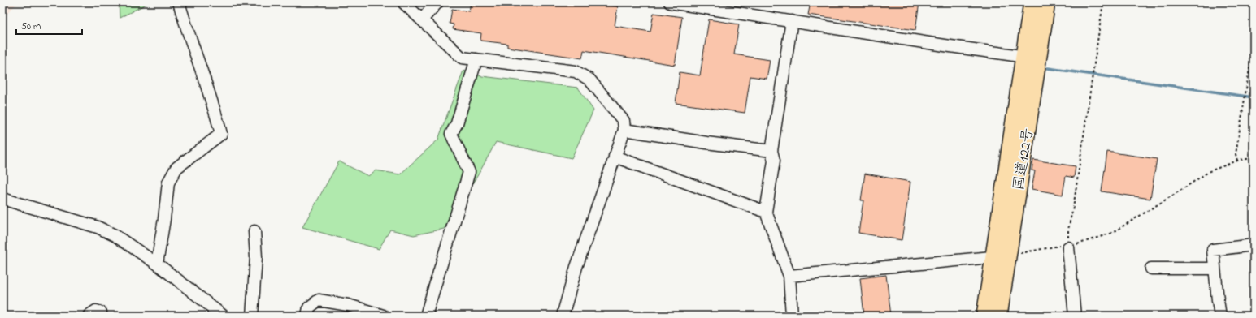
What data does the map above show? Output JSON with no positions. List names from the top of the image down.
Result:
{
  "streets": {
    "highway": ["国道122号"]
  },
  "scale_bar": "50 m"
}
